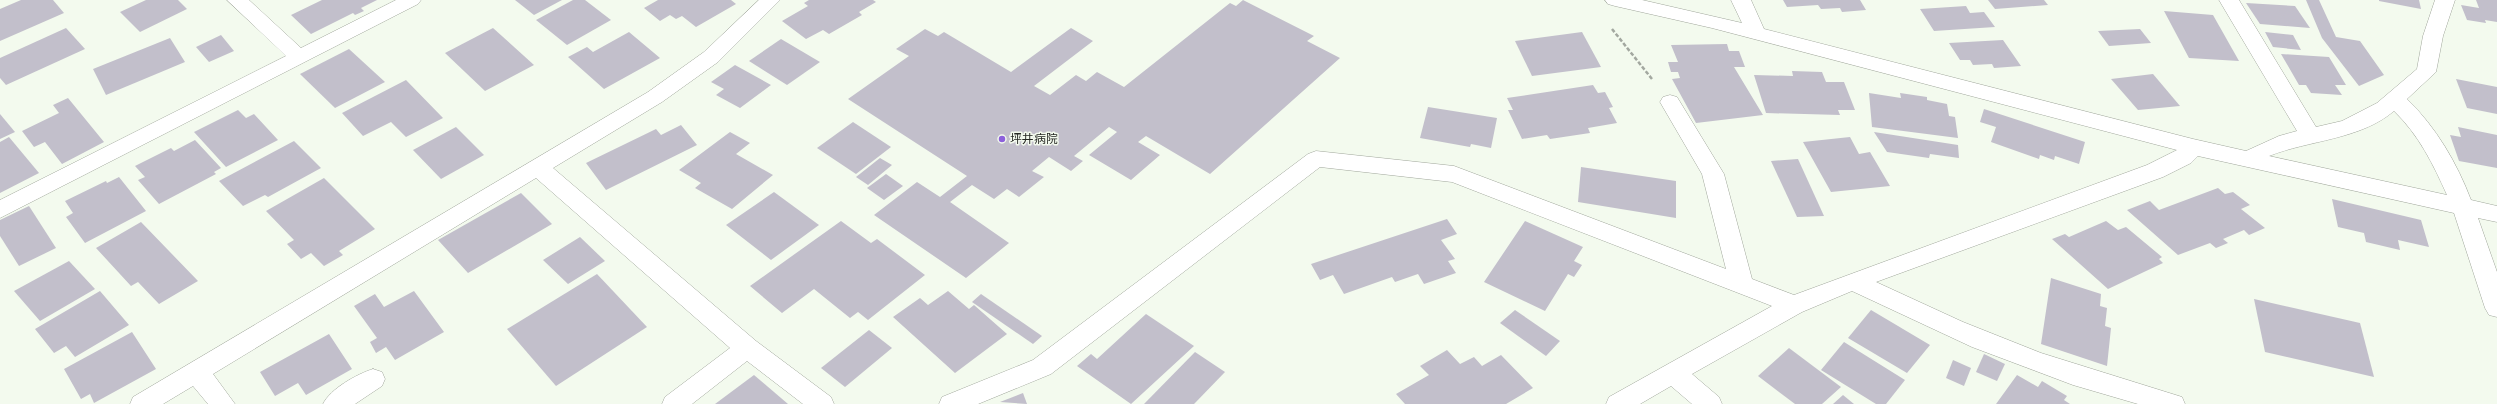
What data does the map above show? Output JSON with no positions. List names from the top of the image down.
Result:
{
  "places": ["坪井病院"]
}
